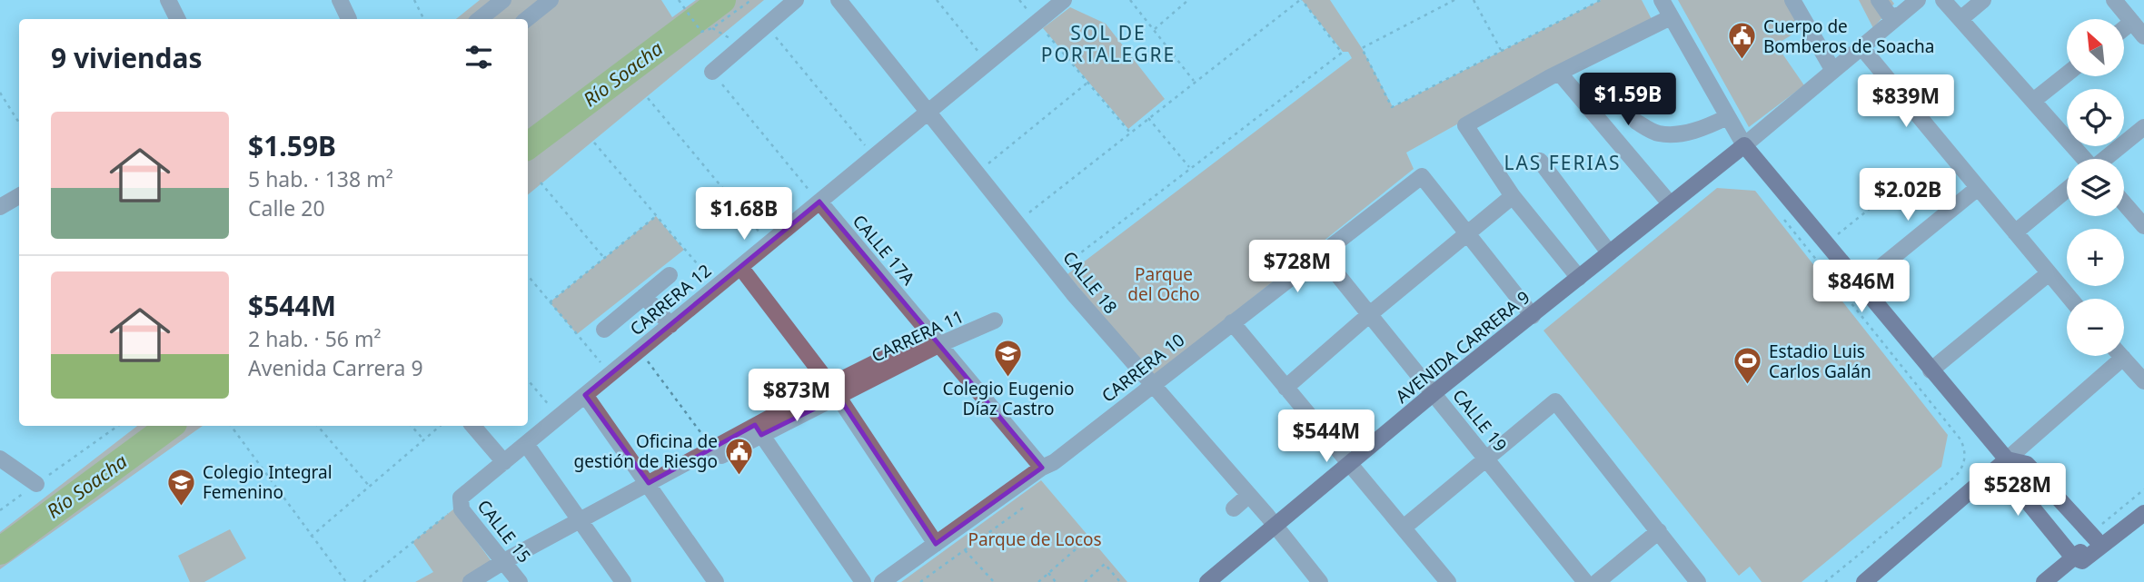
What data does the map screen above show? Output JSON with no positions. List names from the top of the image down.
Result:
{
  "streets": {
    "main road": ["AVENIDA CARRERA 9"],
    "street": [
      "CALLE 17A",
      "CALLE 18",
      "CARRERA 12",
      "CARRERA 11",
      "CARRERA 10",
      "CALLE 19",
      "CALLE 15"
    ]
  },
  "crossings": [
    ["CALLE 17A", "CARRERA 12"],
    ["CALLE 17A", "CARRERA 11"],
    ["CALLE 17A", "CARRERA 10"],
    ["CALLE 18", "CARRERA 12"],
    ["CALLE 18", "AVENIDA CARRERA 9"],
    ["CALLE 18", "CARRERA 10"],
    ["CARRERA 12", "CALLE 15"],
    ["CARRERA 11", "CALLE 15"],
    ["AVENIDA CARRERA 9", "CALLE 19"],
    ["CARRERA 10", "CALLE 19"]
  ],
  "districts": ["SOL DE PORTALEGRE", "LAS FERIAS"],
  "water": ["Río Soacha"],
  "parks": ["Parque del Ocho", "Parque de Locos"],
  "places": {
    "public building": ["Cuerpo de Bomberos de Soacha", "Oficina de gestión de Riesgo"],
    "school or university": ["Colegio Eugenio Díaz Castro", "Colegio Integral Femenino"],
    "sports": ["Estadio Luis Carlos Galán"]
  },
  "north": "top left",
  "page": {
    "map_buttons": ["+", "−"],
    "heading": "9 viviendas",
    "price": [
      "$1.59B",
      "$839M",
      "$2.02B",
      "$1.68B",
      "$728M",
      "$846M",
      "$873M",
      "$544M",
      "$528M"
    ],
    "list": [
      {
        "name": "$1.59B",
        "note": "5 hab. · 138 m² · Calle 20"
      },
      {
        "name": "$544M",
        "note": "2 hab. · 56 m² · Avenida Carrera 9"
      }
    ]
  }
}
